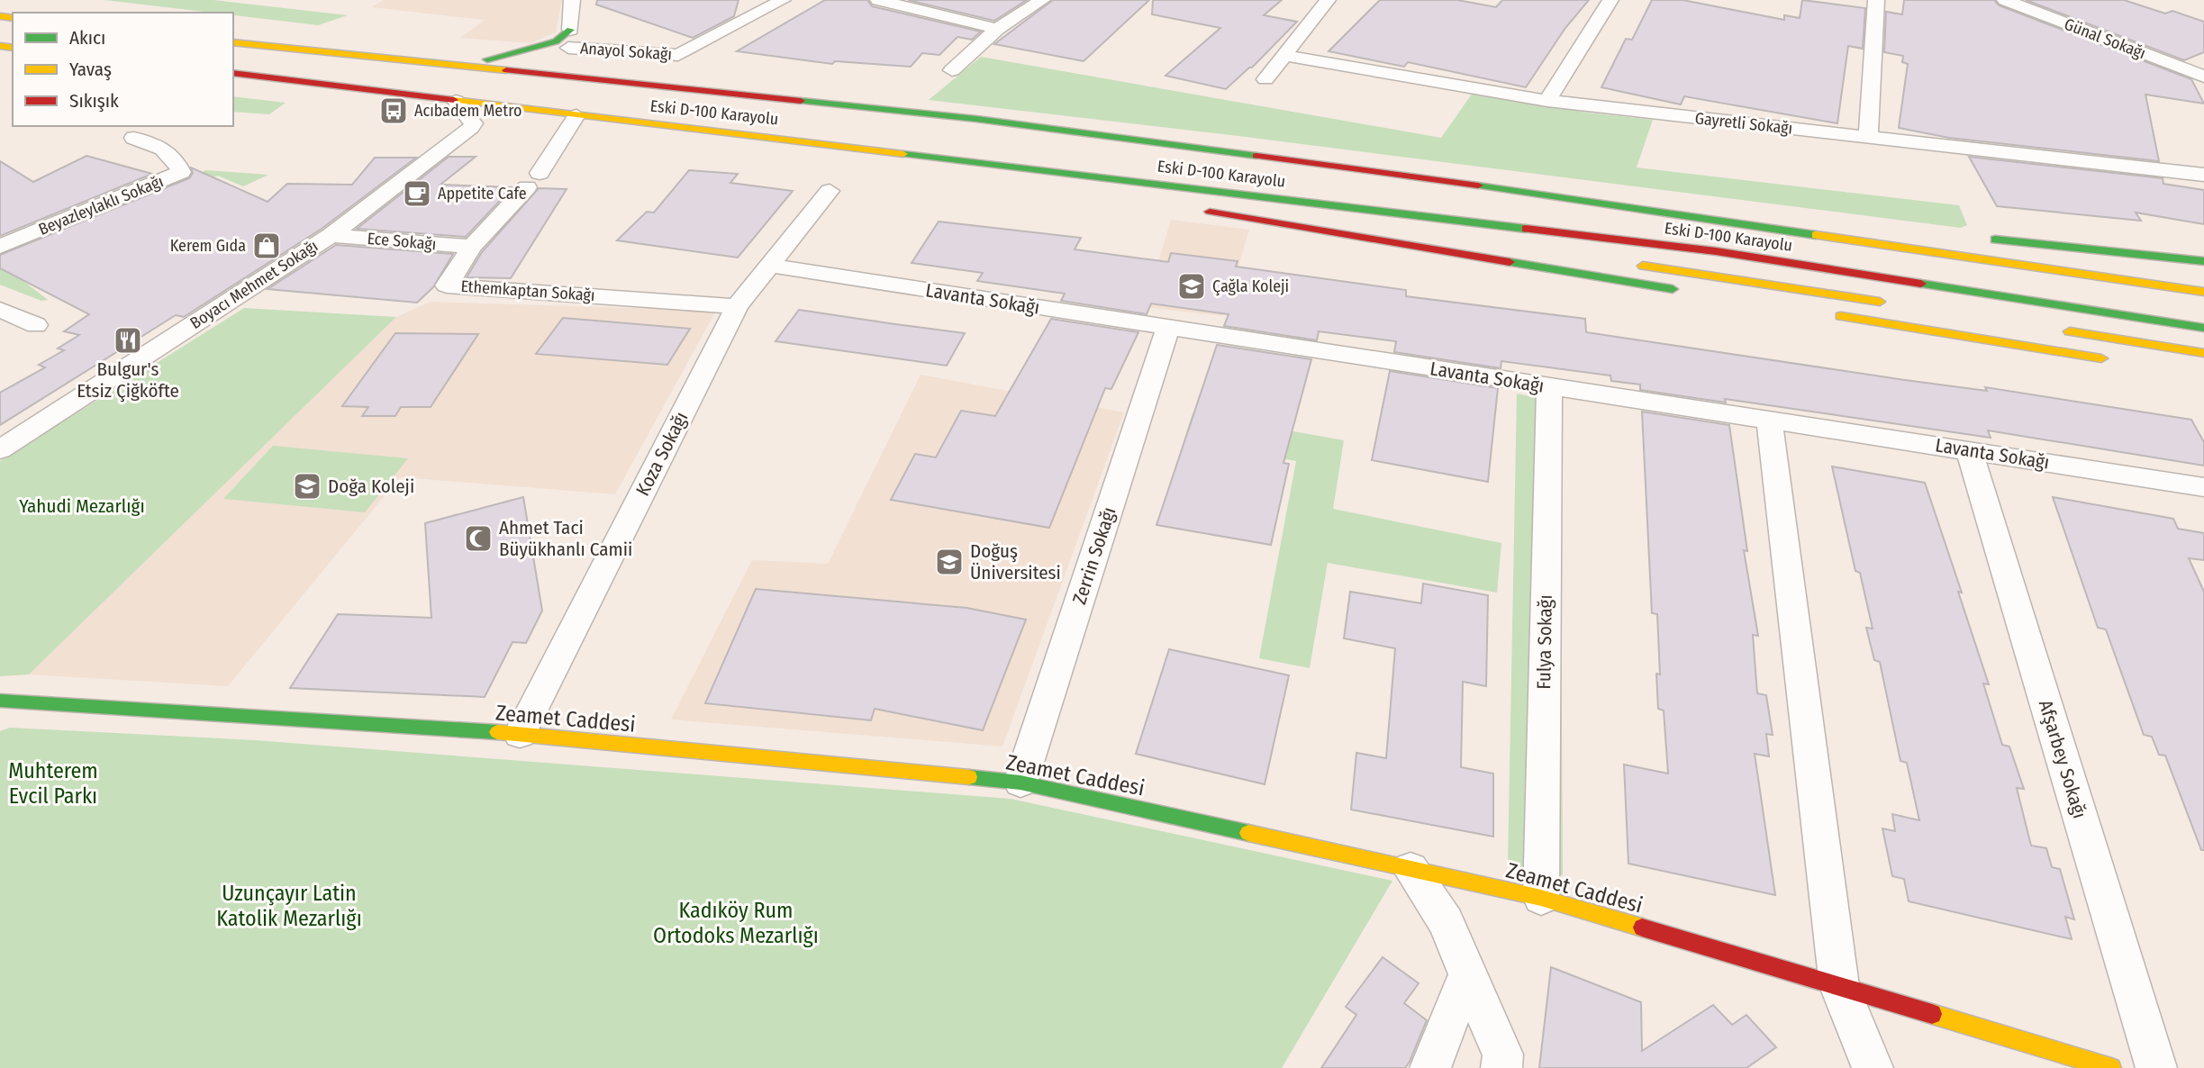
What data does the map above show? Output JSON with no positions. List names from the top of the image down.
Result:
{
  "streets": {
    "main road": ["Eski D-100 Karayolu", "Zeamet Caddesi"],
    "street": [
      "Günal Sokağı",
      "Anayol Sokağı",
      "Gayretli Sokağı",
      "Beyazleylaklı Sokağı",
      "Ece Sokağı",
      "Boyacı Mehmet Sokağı",
      "Ethemkaptan Sokağı",
      "Lavanta Sokağı",
      "Koza Sokağı",
      "Zerrin Sokağı",
      "Fulya Sokağı",
      "Afşarbey Sokağı"
    ]
  },
  "crossings": [
    ["Eski D-100 Karayolu", "Boyacı Mehmet Sokağı"],
    ["Eski D-100 Karayolu", "Ethemkaptan Sokağı"],
    ["Ece Sokağı", "Boyacı Mehmet Sokağı"],
    ["Ece Sokağı", "Ethemkaptan Sokağı"],
    ["Ethemkaptan Sokağı", "Koza Sokağı"],
    ["Lavanta Sokağı", "Koza Sokağı"],
    ["Lavanta Sokağı", "Zerrin Sokağı"],
    ["Lavanta Sokağı", "Fulya Sokağı"],
    ["Lavanta Sokağı", "Afşarbey Sokağı"],
    ["Koza Sokağı", "Zeamet Caddesi"],
    ["Zerrin Sokağı", "Zeamet Caddesi"],
    ["Fulya Sokağı", "Zeamet Caddesi"]
  ],
  "parks": [
    "Yahudi Mezarlığı",
    "Muhterem Evcil Parkı",
    "Uzunçayır Latin Katolik Mezarlığı",
    "Kadıköy Rum Ortodoks Mezarlığı"
  ],
  "places": {
    "bus stop": ["Acıbadem Metro"],
    "cafe": ["Appetite Cafe"],
    "shop": ["Kerem Gıda"],
    "school or university": ["Çağla Koleji", "Doğa Koleji", "Doğuş Üniversitesi"],
    "restaurant": ["Bulgur's Etsiz Çiğköfte"],
    "mosque": ["Ahmet Taci Büyükhanlı Camii"]
  },
  "legend": ["Akıcı", "Yavaş", "Sıkışık"]
}
